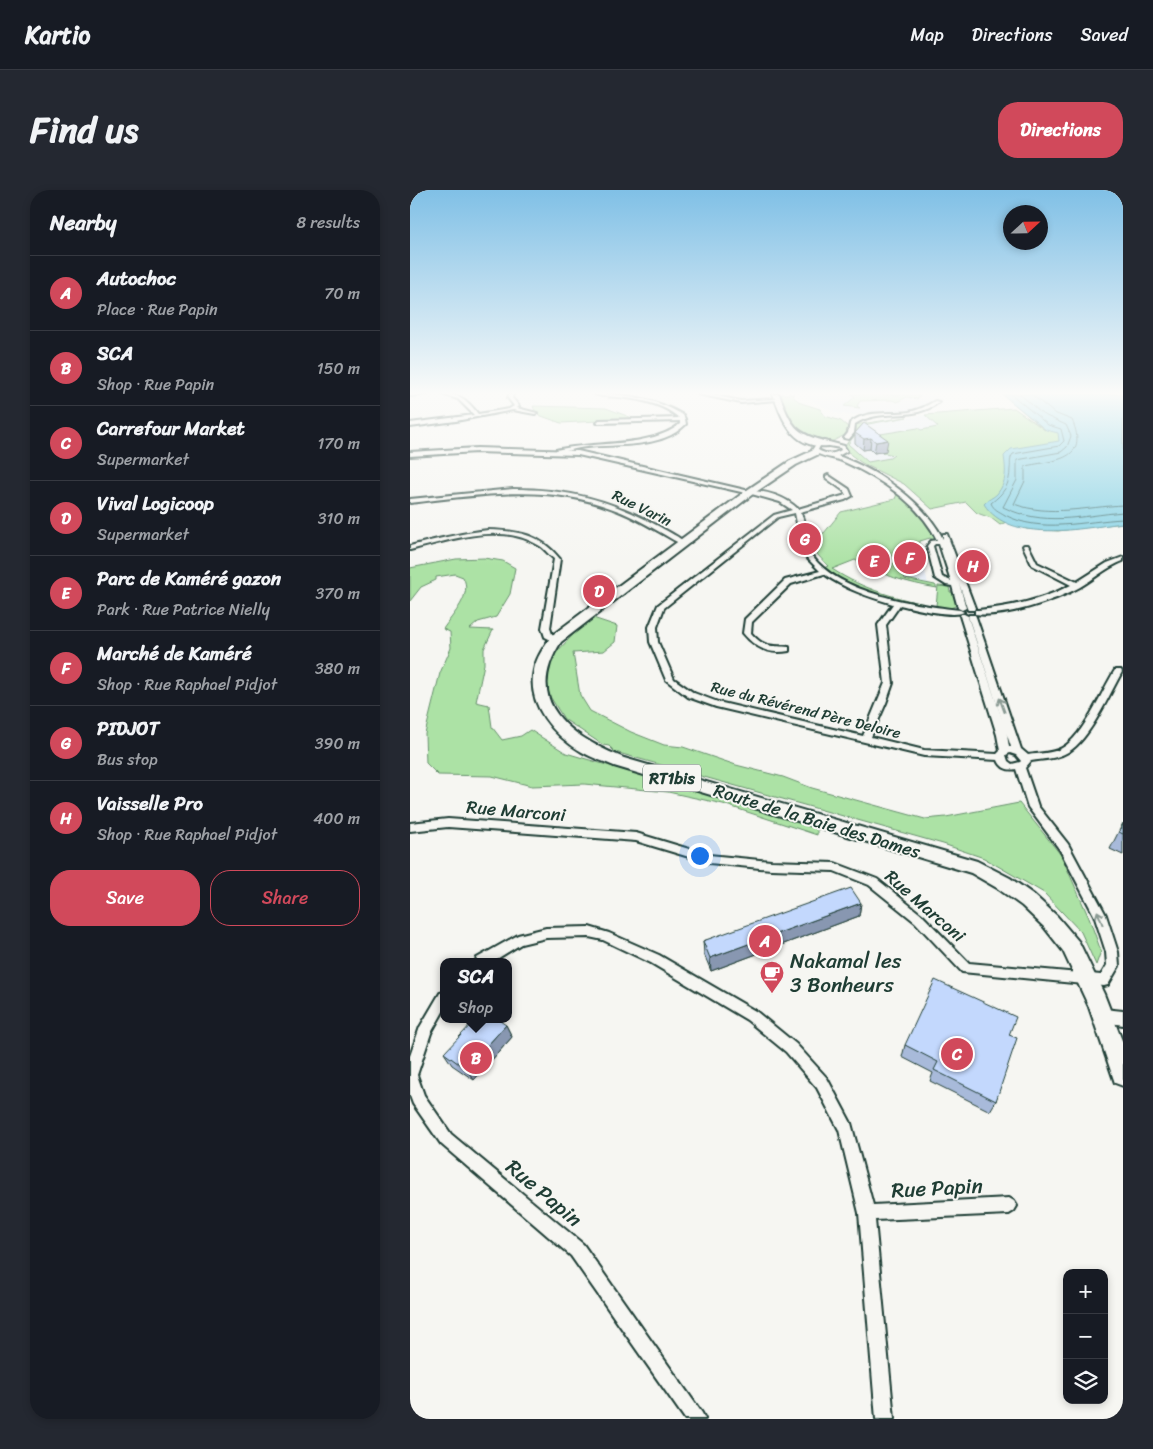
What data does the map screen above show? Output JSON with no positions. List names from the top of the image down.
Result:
{
  "streets": {
    "main road": ["RT1bis", "Route de la Baie des Dames"],
    "street": [
      "Rue Varin",
      "Rue du Révérend Père Deloire",
      "Rue Marconi",
      "Rue Papin"
    ]
  },
  "crossings": [
    ["Rue Varin", "Route de la Baie des Dames"],
    ["Rue Marconi", "Route de la Baie des Dames"]
  ],
  "places": {
    "cafe": ["Nakamal les 3 Bonheurs"]
  },
  "north": "right",
  "page": {
    "header": "Kartio",
    "nav": ["Map", "Directions", "Saved"],
    "title": "Find us",
    "buttons": [
      "Directions",
      ["Save", "Share"]
    ],
    "heading": ["Nearby", "8 results"],
    "list": [
      {
        "mark": "A",
        "name": "Autochoc",
        "note": "Place · Rue Papin",
        "value": "70 m"
      },
      {
        "mark": "B",
        "name": "SCA",
        "note": "Shop · Rue Papin",
        "value": "150 m"
      },
      {
        "mark": "C",
        "name": "Carrefour Market",
        "note": "Supermarket",
        "value": "170 m"
      },
      {
        "mark": "D",
        "name": "Vival Logicoop",
        "note": "Supermarket",
        "value": "310 m"
      },
      {
        "mark": "E",
        "name": "Parc de Kaméré gazon",
        "note": "Park · Rue Patrice Nielly",
        "value": "370 m"
      },
      {
        "mark": "F",
        "name": "Marché de Kaméré",
        "note": "Shop · Rue Raphael Pidjot",
        "value": "380 m"
      },
      {
        "mark": "G",
        "name": "PIDJOT",
        "note": "Bus stop",
        "value": "390 m"
      },
      {
        "mark": "H",
        "name": "Vaisselle Pro",
        "note": "Shop · Rue Raphael Pidjot",
        "value": "400 m"
      }
    ],
    "pins": [
      "G",
      "F",
      "E",
      "H",
      "D",
      "A",
      "C",
      "B"
    ],
    "popup": ["SCA", "Shop"],
    "map_buttons": ["+", "−"]
  }
}
